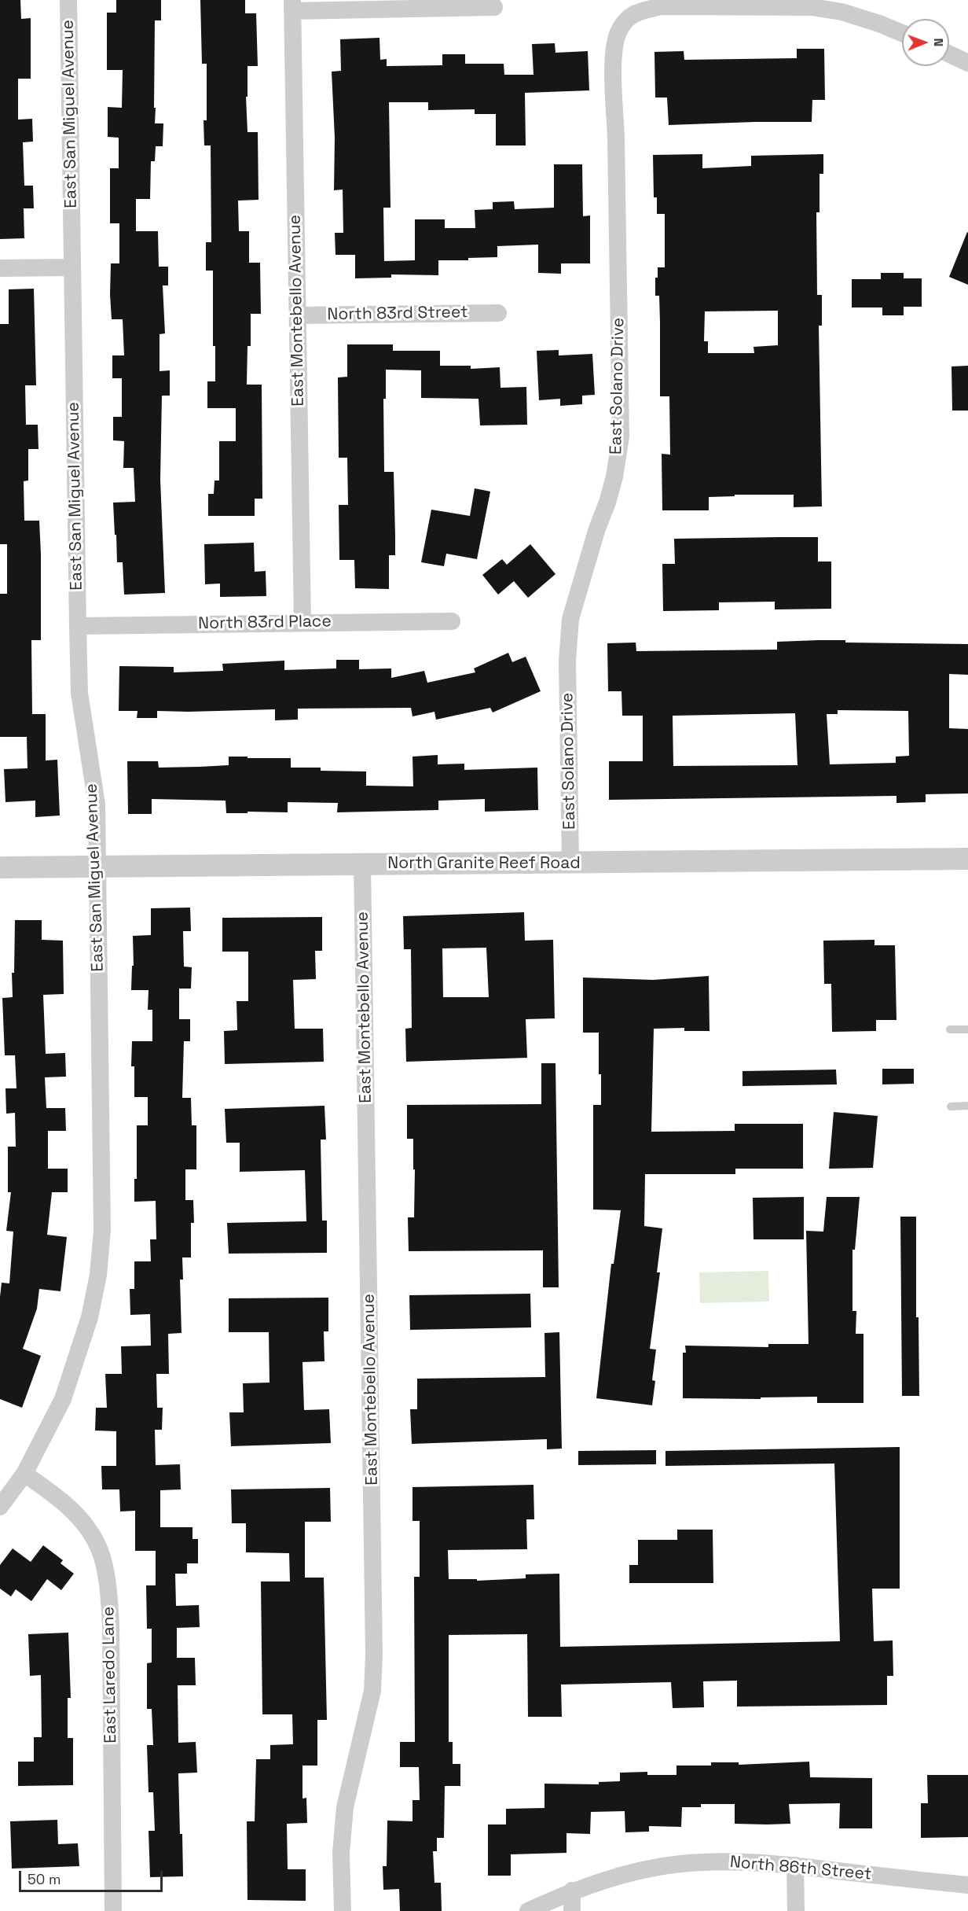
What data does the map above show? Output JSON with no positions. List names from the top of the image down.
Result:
{
  "streets": {
    "street": [
      "East San Miguel Avenue",
      "East Montebello Avenue",
      "North 83rd Street",
      "East Solano Drive",
      "North 83rd Place",
      "North Granite Reef Road",
      "East Laredo Lane",
      "North 86th Street"
    ]
  },
  "crossings": [
    ["East San Miguel Avenue", "North 83rd Place"],
    ["East San Miguel Avenue", "North Granite Reef Road"],
    ["East San Miguel Avenue", "East Laredo Lane"],
    ["East Montebello Avenue", "North 83rd Street"],
    ["East Montebello Avenue", "North 83rd Place"],
    ["East Montebello Avenue", "North Granite Reef Road"],
    ["East Solano Drive", "North Granite Reef Road"]
  ],
  "scale_bar": "50 m",
  "north": "right"
}
